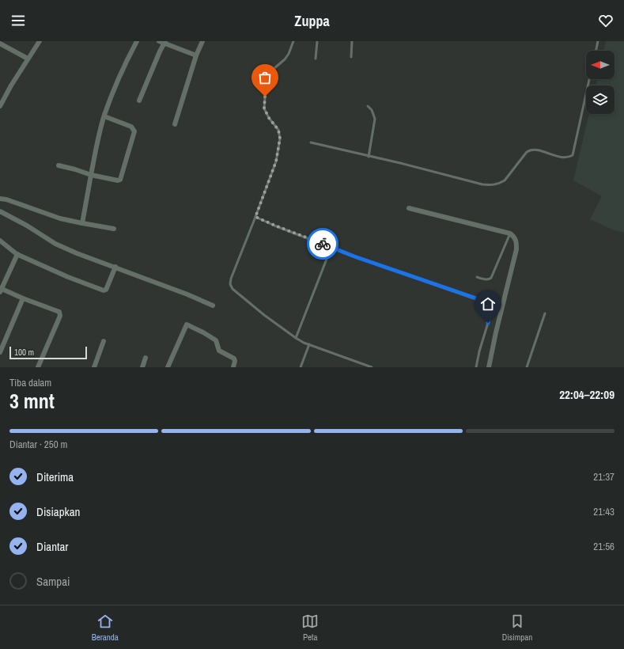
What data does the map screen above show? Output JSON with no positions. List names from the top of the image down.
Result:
{
  "scale_bar": "100 m",
  "north": "left",
  "page": {
    "header": "Zuppa",
    "scale": "100 m",
    "heading": ["3 mnt", "Tiba dalam", "22:04–22:09"],
    "bar": "Diantar · 250 m",
    "list": [
      ["Diterima", "21:37"],
      ["Disiapkan", "21:43"],
      ["Diantar", "21:56"],
      "Sampai"
    ],
    "tabs": ["Beranda", "Peta", "Disimpan"]
  }
}
